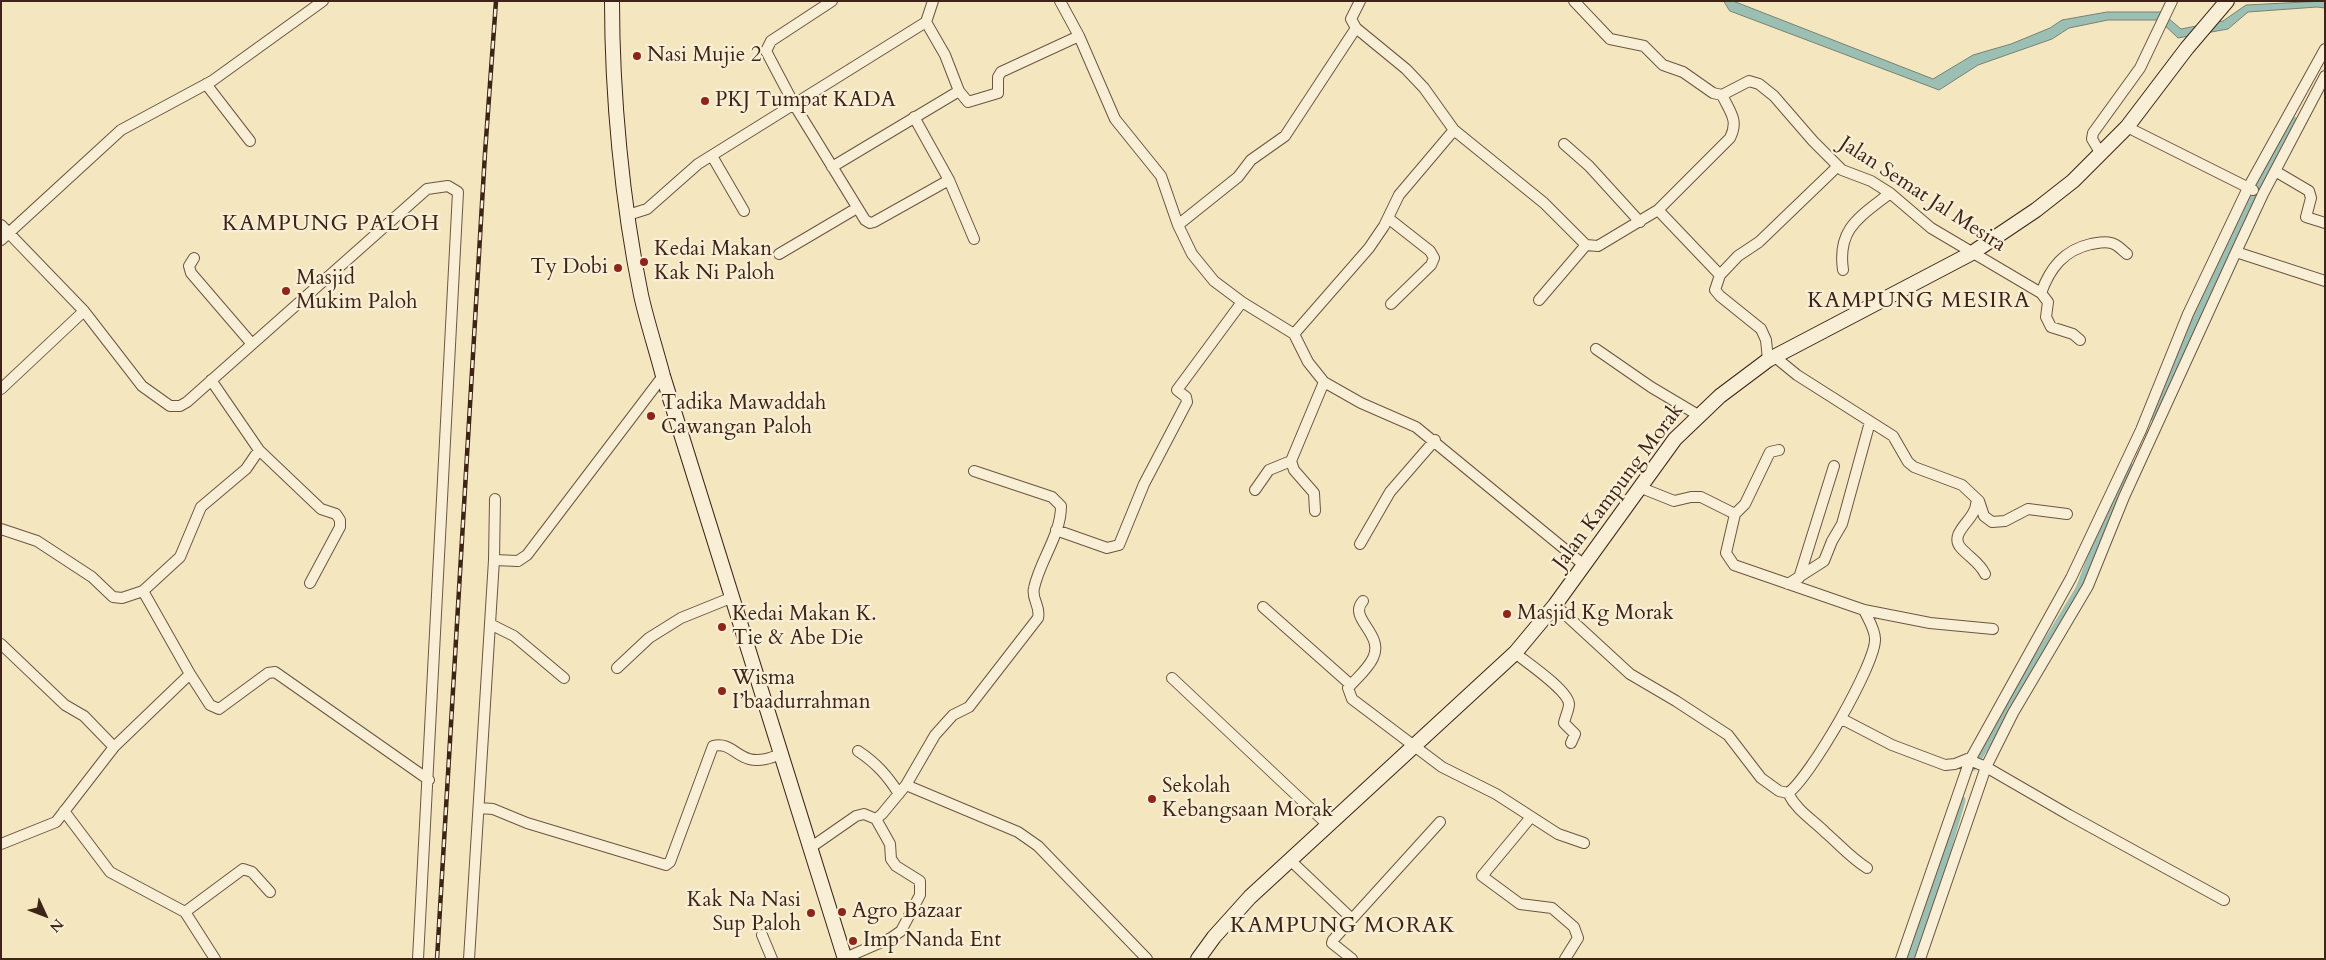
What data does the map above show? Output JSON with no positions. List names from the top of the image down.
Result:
{
  "streets": {
    "main road": ["Jalan Kampung Morak"],
    "street": ["Jalan Semat Jal Mesira"]
  },
  "crossings": [
    ["Jalan Semat Jal Mesira", "Jalan Kampung Morak"]
  ],
  "districts": ["KAMPUNG PALOH", "KAMPUNG MESIRA", "KAMPUNG MORAK"],
  "places": [
    "Nasi Mujie 2",
    "PKJ Tumpat KADA",
    "Kedai Makan Kak Ni Paloh",
    "Ty Dobi",
    "Masjid Mukim Paloh",
    "Tadika Mawaddah Cawangan Paloh",
    "Masjid Kg Morak",
    "Kedai Makan K. Tie & Abe Die",
    "Wisma I’baadurrahman",
    "Sekolah Kebangsaan Morak",
    "Agro Bazaar",
    "Kak Na Nasi Sup Paloh",
    "Imp Nanda Ent"
  ],
  "north": "bottom right"
}
